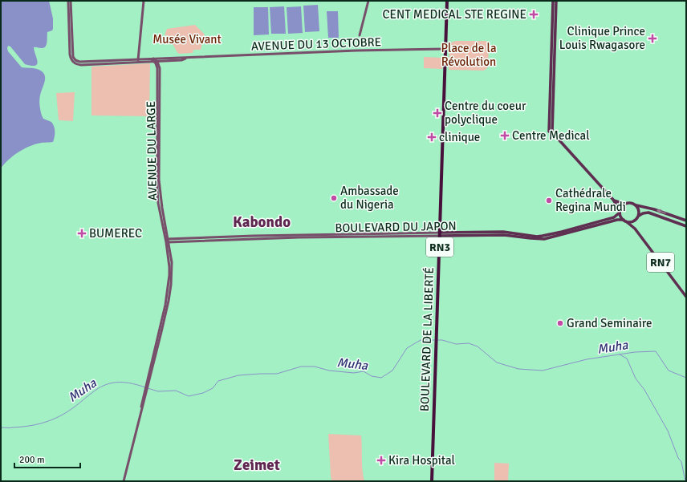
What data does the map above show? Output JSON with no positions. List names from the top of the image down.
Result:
{
  "streets": {
    "highway": ["RN3", "BOULEVARD DE LA LIBERTÉ"],
    "main road": [
      "AVENUE DU 13 OCTOBRE",
      "AVENUE DU LARGE",
      "BOULEVARD DU JAPON",
      "RN7"
    ]
  },
  "crossings": [
    ["AVENUE DU 13 OCTOBRE", "RN3"],
    ["AVENUE DU 13 OCTOBRE", "BOULEVARD DE LA LIBERTÉ"],
    ["AVENUE DU LARGE", "BOULEVARD DU JAPON"],
    ["BOULEVARD DU JAPON", "RN7"],
    ["BOULEVARD DU JAPON", "BOULEVARD DE LA LIBERTÉ"],
    ["RN3", "BOULEVARD DE LA LIBERTÉ"]
  ],
  "districts": ["Kabondo", "Zeimet"],
  "water": ["Muha"],
  "parks": ["Musée Vivant", "Place de la Révolution"],
  "places": {
    "health": [
      "CENT MEDICAL STE REGINE",
      "Clinique Prince Louis Rwagasore",
      "Centre du coeur polyclique",
      "Centre Medical",
      "clinique",
      "BUMEREC",
      "Kira Hospital"
    ],
    "other": ["Ambassade du Nigeria", "Cathédrale Regina Mundi", "Grand Seminaire"]
  },
  "scale_bar": "200 m"
}
